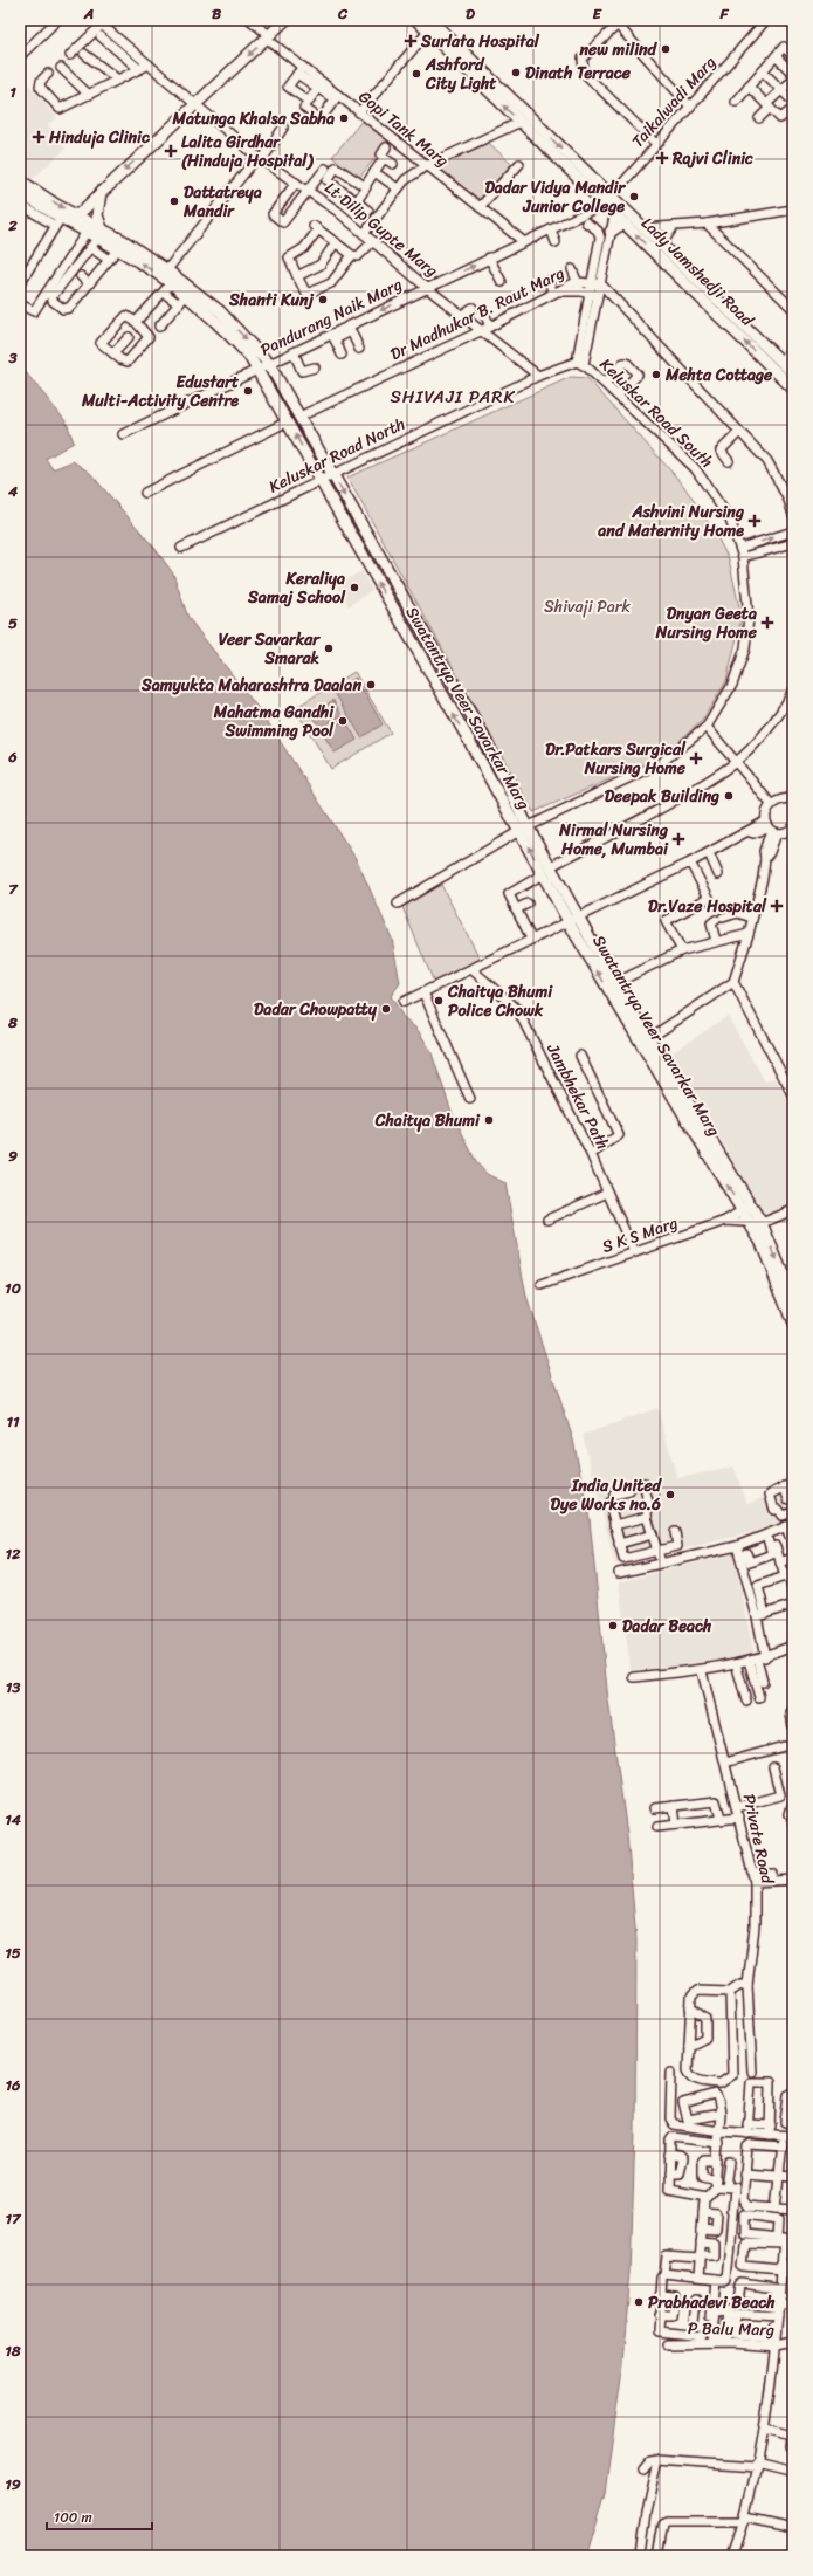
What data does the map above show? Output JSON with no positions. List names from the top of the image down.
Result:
{
  "streets": {
    "main road": ["Lady Jamshedji Road", "Swatantrya Veer Savarkar Marg"],
    "street": [
      "Taikalwadi Marg",
      "Gopi Tank Marg",
      "Lt Dilip Gupte Marg",
      "Dr Madhukar B. Raut Marg",
      "Pandurang Naik Marg",
      "Keluskar Road South",
      "Keluskar Road North",
      "Jambhekar Path",
      "S K S Marg",
      "Private Road",
      "P Balu Marg"
    ]
  },
  "crossings": [
    ["Taikalwadi Marg", "Lady Jamshedji Road"],
    ["Taikalwadi Marg", "Pandurang Naik Marg"],
    ["Gopi Tank Marg", "Pandurang Naik Marg"],
    ["Lt Dilip Gupte Marg", "Dr Madhukar B. Raut Marg"],
    ["Lt Dilip Gupte Marg", "Pandurang Naik Marg"],
    ["Lt Dilip Gupte Marg", "Keluskar Road North"],
    ["Lady Jamshedji Road", "Pandurang Naik Marg"],
    ["Dr Madhukar B. Raut Marg", "Swatantrya Veer Savarkar Marg"],
    ["Pandurang Naik Marg", "Swatantrya Veer Savarkar Marg"],
    ["Keluskar Road South", "Keluskar Road North"],
    ["Keluskar Road South", "Swatantrya Veer Savarkar Marg"],
    ["Keluskar Road North", "Swatantrya Veer Savarkar Marg"],
    ["Swatantrya Veer Savarkar Marg", "S K S Marg"],
    ["Jambhekar Path", "S K S Marg"]
  ],
  "districts": ["SHIVAJI PARK"],
  "parks": ["Shivaji Park"],
  "places": {
    "health": [
      "Surlata Hospital",
      "Hinduja Clinic",
      "Lalita Girdhar (Hinduja Hospital)",
      "Rajvi Clinic",
      "Ashvini Nursing and Maternity Home",
      "Dnyan Geeta Nursing Home",
      "Dr.Patkars Surgical Nursing Home",
      "Nirmal Nursing Home, Mumbai",
      "Dr.Vaze Hospital"
    ],
    "other": [
      "new milind",
      "Dinath Terrace",
      "Ashford City Light",
      "Matunga Khalsa Sabha",
      "Dadar Vidya Mandir Junior College",
      "Dattatreya Mandir",
      "Shanti Kunj",
      "Mehta Cottage",
      "Edustart Multi-Activity Centre",
      "Keraliya Samaj School",
      "Veer Savarkar Smarak",
      "Samyukta Maharashtra Daalan",
      "Mahatma Gandhi Swimming Pool",
      "Deepak Building",
      "Chaitya Bhumi Police Chowk",
      "Dadar Chowpatty",
      "Chaitya Bhumi",
      "India United Dye Works no.6",
      "Dadar Beach",
      "Prabhadevi Beach"
    ]
  },
  "scale_bar": "100 m",
  "grid": {
    "columns": [
      "A",
      "B",
      "C",
      "D",
      "E",
      "F"
    ],
    "rows": [
      "1",
      "2",
      "3",
      "4",
      "5",
      "6",
      "7",
      "8",
      "9",
      "10",
      "11",
      "12",
      "13",
      "14",
      "15",
      "16",
      "17",
      "18",
      "19"
    ]
  }
}
